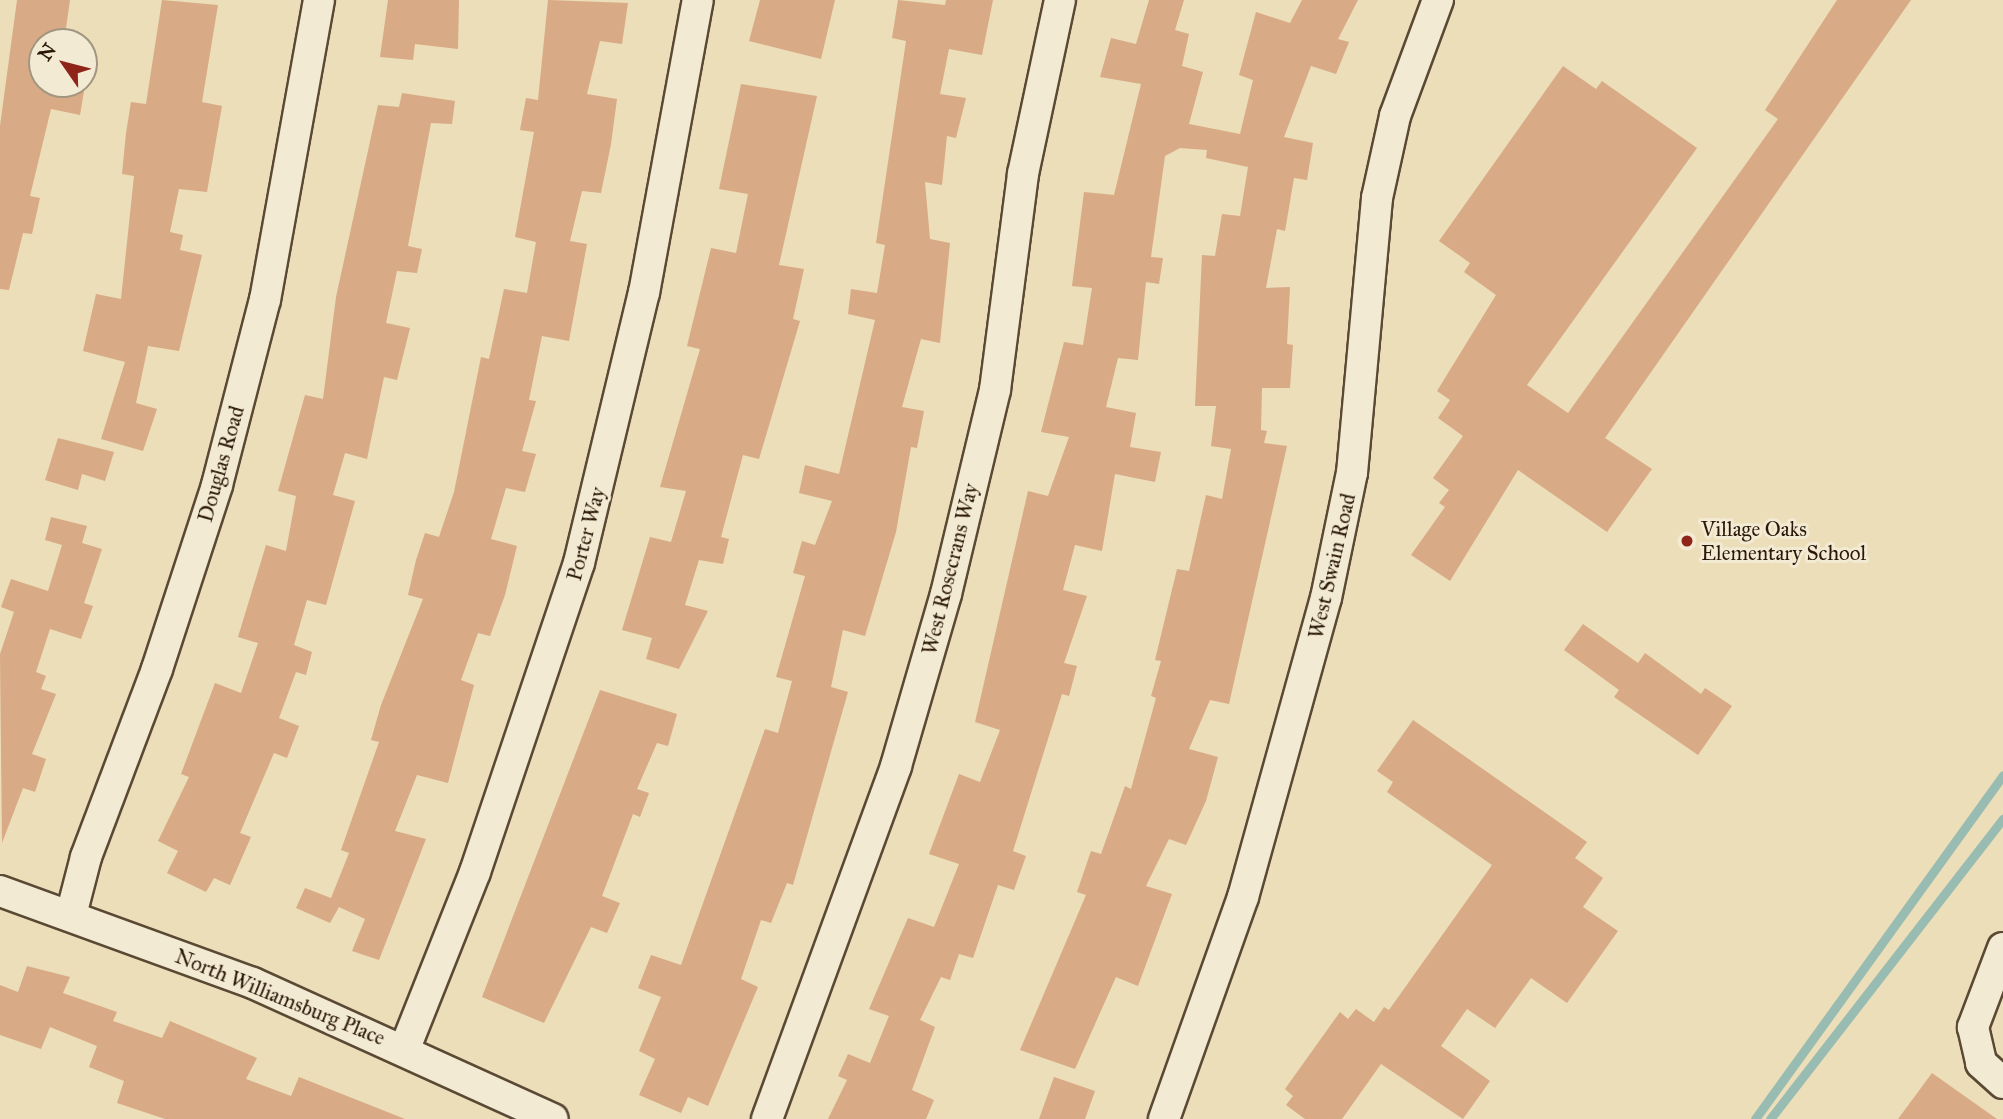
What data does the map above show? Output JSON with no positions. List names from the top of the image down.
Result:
{
  "streets": {
    "street": [
      "Douglas Road",
      "Porter Way",
      "West Swain Road",
      "West Rosecrans Way",
      "North Williamsburg Place"
    ]
  },
  "crossings": [
    ["Douglas Road", "North Williamsburg Place"],
    ["Porter Way", "North Williamsburg Place"]
  ],
  "places": ["Village Oaks Elementary School"],
  "north": "top left"
}
